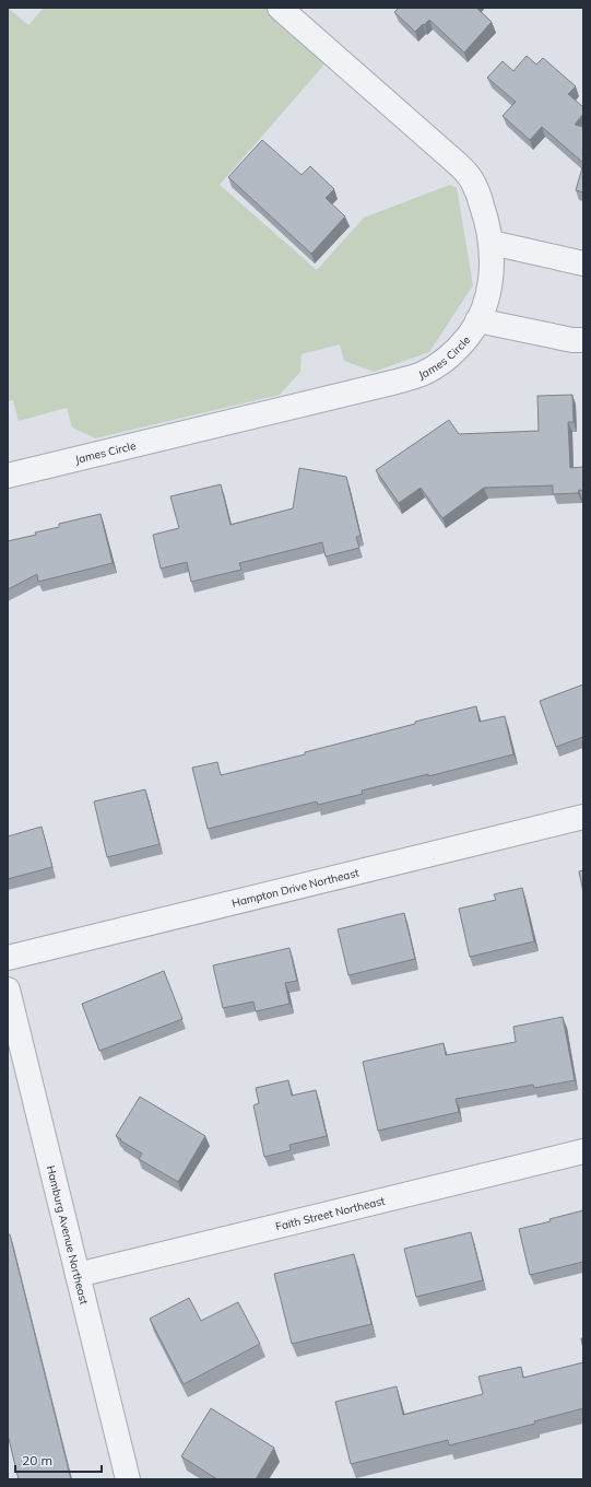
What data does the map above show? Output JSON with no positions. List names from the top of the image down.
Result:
{
  "streets": {
    "street": [
      "James Circle",
      "Hampton Drive Northeast",
      "Faith Street Northeast",
      "Hamburg Avenue Northeast"
    ]
  },
  "crossings": [
    ["Faith Street Northeast", "Hamburg Avenue Northeast"]
  ],
  "scale_bar": "20 m"
}
